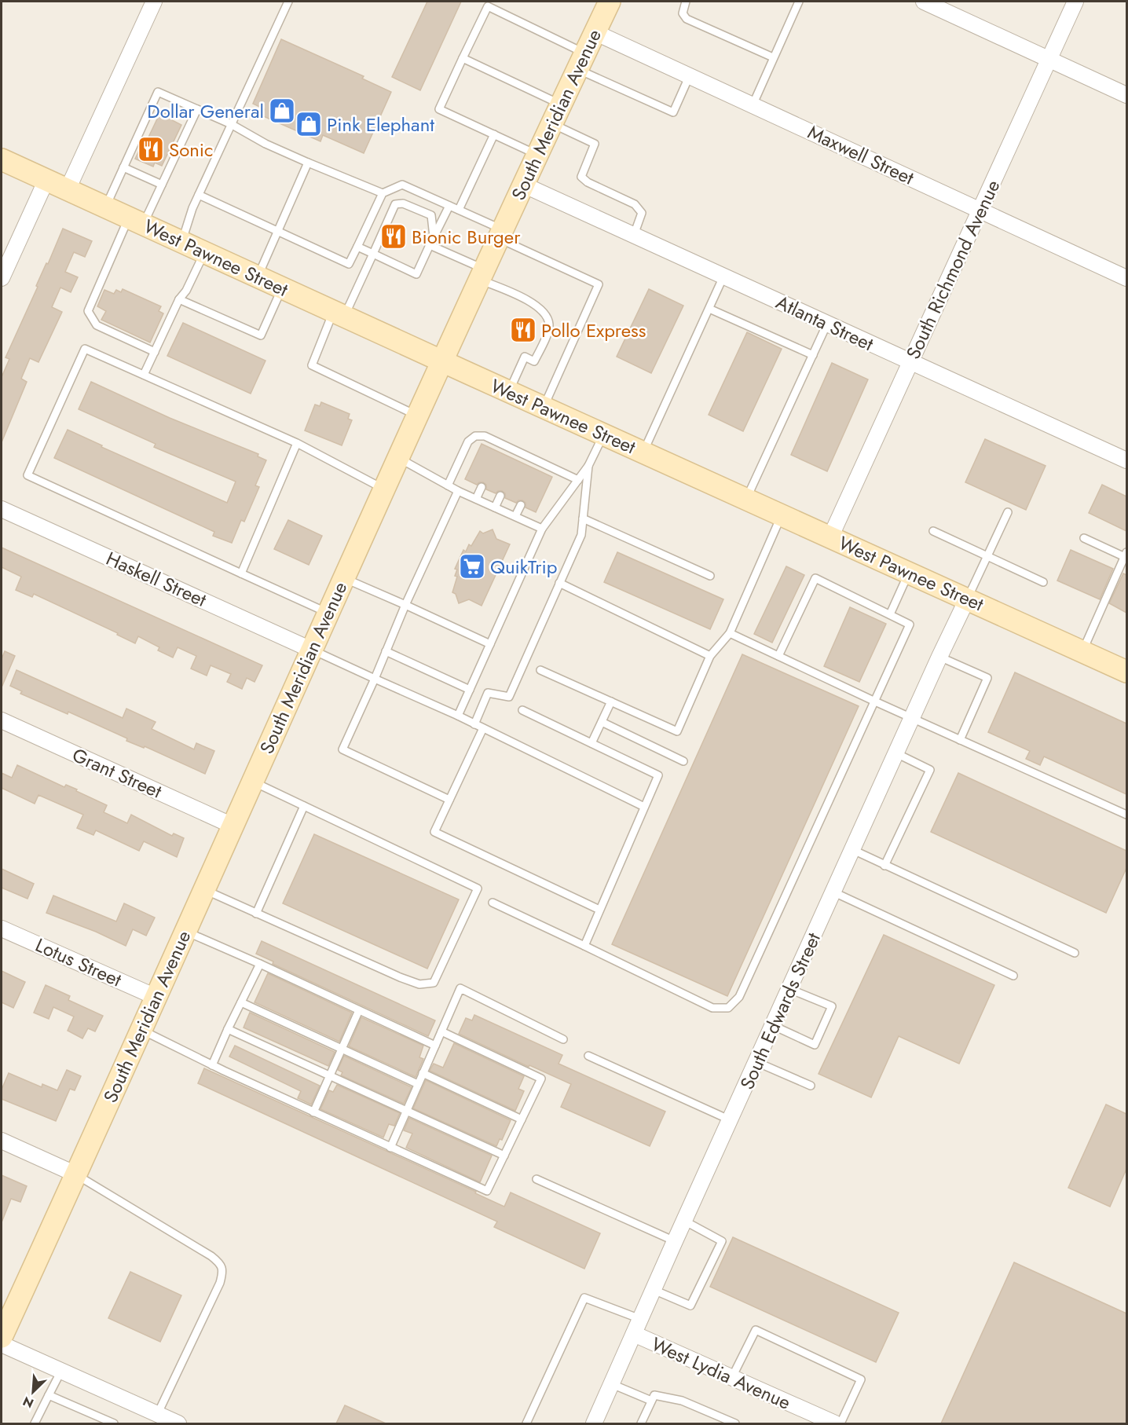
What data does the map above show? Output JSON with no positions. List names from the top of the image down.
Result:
{
  "streets": {
    "main road": ["South Meridian Avenue", "West Pawnee Street"],
    "street": [
      "Maxwell Street",
      "South Richmond Avenue",
      "Atlanta Street",
      "Haskell Street",
      "Grant Street",
      "Lotus Street",
      "South Edwards Street",
      "West Lydia Avenue"
    ]
  },
  "crossings": [
    ["South Meridian Avenue", "Maxwell Street"],
    ["South Meridian Avenue", "West Pawnee Street"],
    ["South Meridian Avenue", "Atlanta Street"],
    ["South Meridian Avenue", "Haskell Street"],
    ["South Meridian Avenue", "Grant Street"],
    ["South Meridian Avenue", "Lotus Street"],
    ["Maxwell Street", "South Richmond Avenue"],
    ["West Pawnee Street", "South Richmond Avenue"],
    ["West Pawnee Street", "South Edwards Street"],
    ["South Richmond Avenue", "Atlanta Street"],
    ["South Edwards Street", "West Lydia Avenue"]
  ],
  "places": {
    "shop": ["Dollar General", "Pink Elephant"],
    "restaurant": ["Sonic", "Bionic Burger", "Pollo Express"],
    "supermarket": ["QuikTrip"]
  },
  "north": "bottom left"
}
